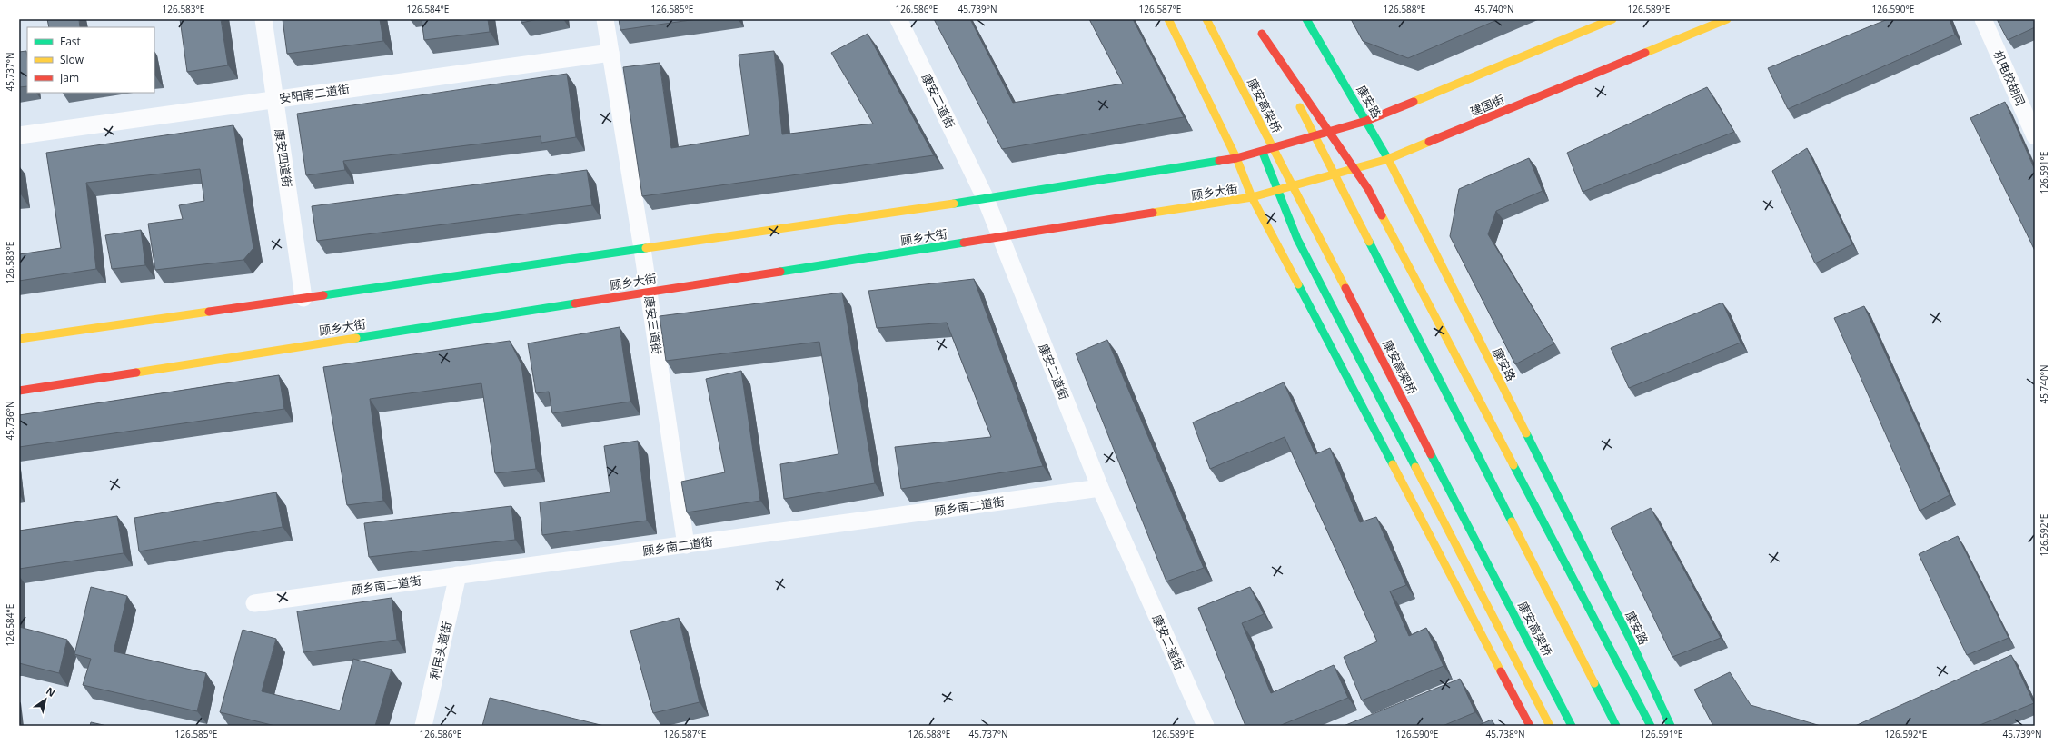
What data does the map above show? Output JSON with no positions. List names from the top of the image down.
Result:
{
  "streets": {
    "main road": [
      "康安路",
      "康安高架桥",
      "建国街",
      "顾乡大街"
    ],
    "street": [
      "机电校胡同",
      "安阳南二道街",
      "康安二道街",
      "康安四道街",
      "康安三道街",
      "顾乡南二道街",
      "利民头道街"
    ]
  },
  "crossings": [
    ["安阳南二道街", "康安四道街"],
    ["安阳南二道街", "康安三道街"],
    ["康安二道街", "顾乡大街"],
    ["康安二道街", "顾乡南二道街"],
    ["康安路", "建国街"],
    ["建国街", "顾乡大街"],
    ["顾乡大街", "康安三道街"],
    ["康安三道街", "顾乡南二道街"],
    ["顾乡南二道街", "利民头道街"]
  ],
  "legend": ["Fast", "Slow", "Jam"],
  "north": "top right",
  "coordinates": [
    "126.583°E",
    "126.584°E",
    "126.585°E",
    "126.586°E",
    "45.739°N",
    "126.587°E",
    "126.588°E",
    "45.740°N",
    "126.589°E",
    "126.590°E",
    "45.737°N",
    "126.591°E",
    "45.736°N",
    "126.592°E",
    "45.738°N"
  ]
}
